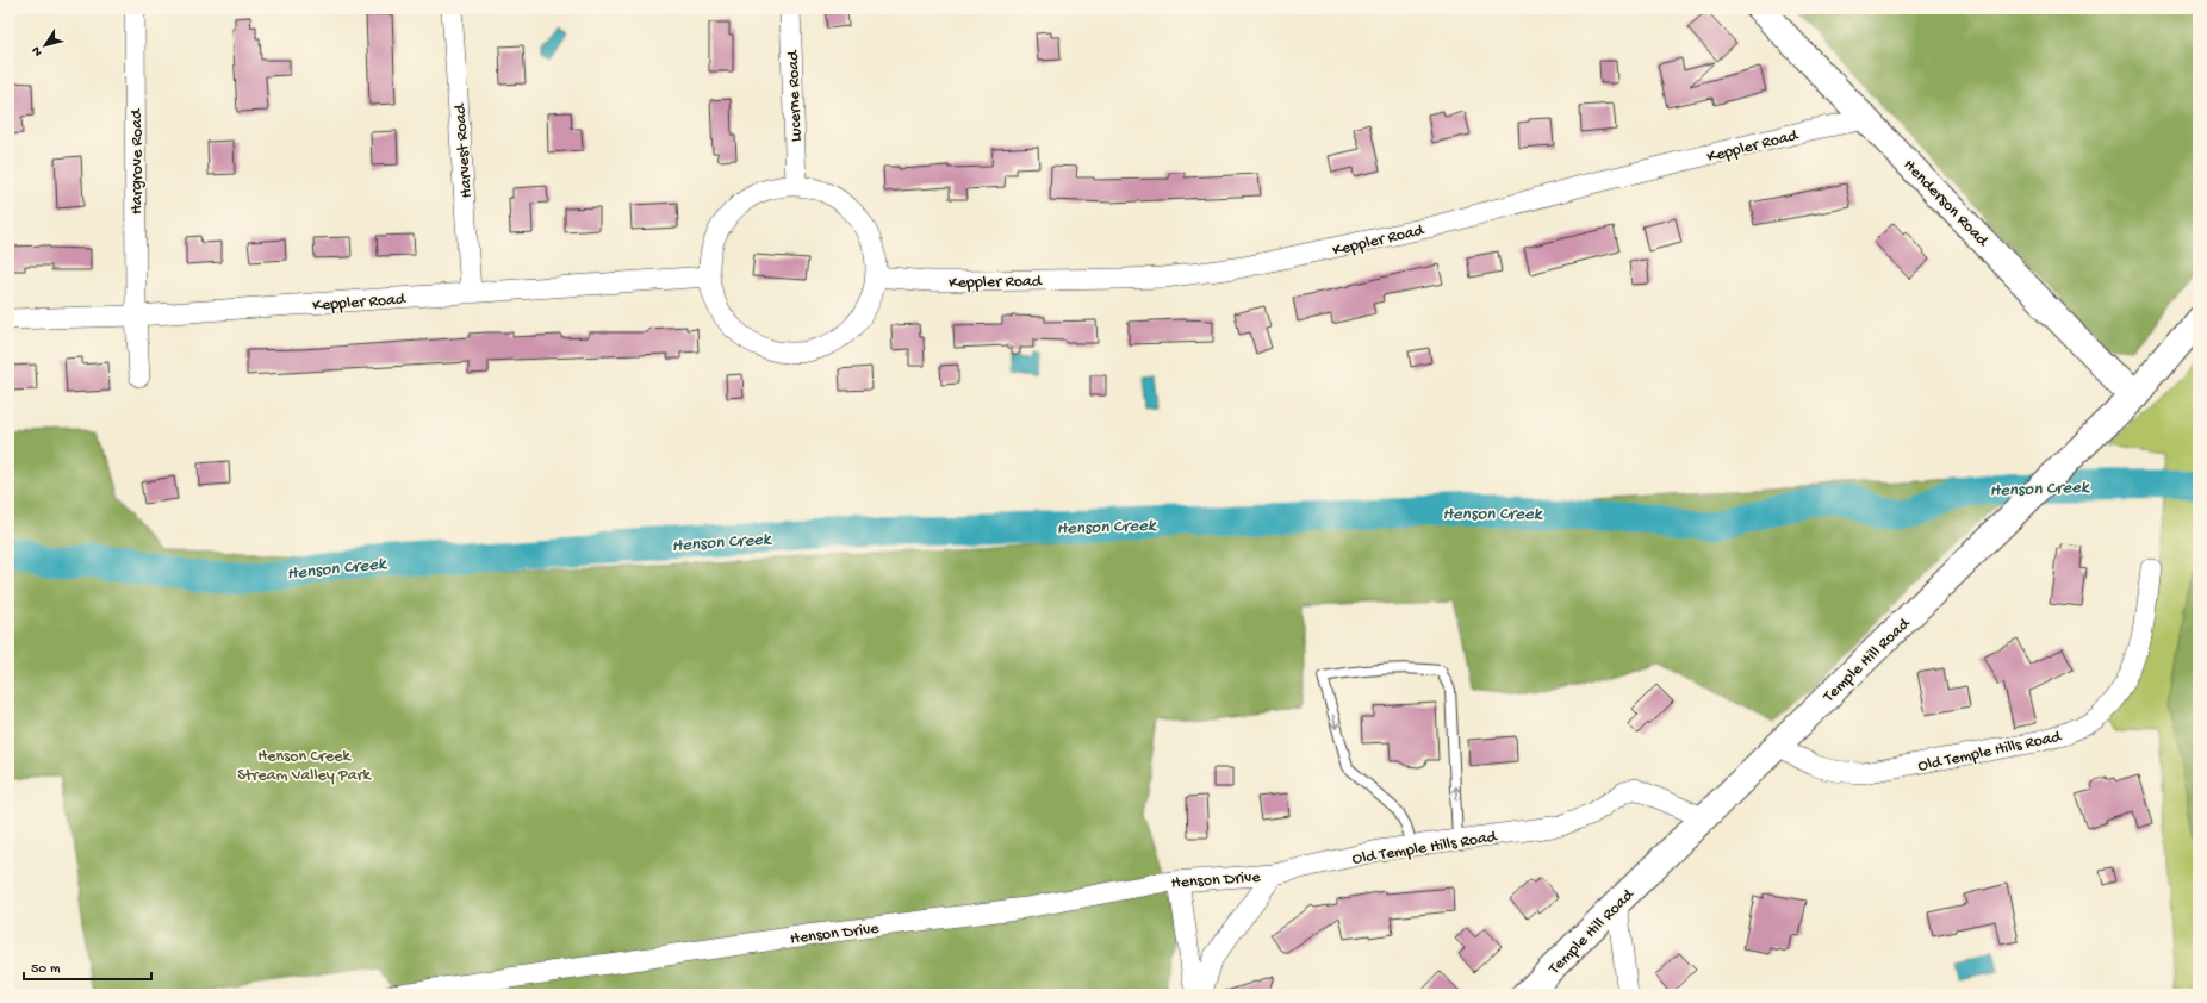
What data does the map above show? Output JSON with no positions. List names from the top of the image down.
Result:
{
  "streets": {
    "main road": ["Henderson Road", "Temple Hill Road"],
    "street": [
      "Lucerne Road",
      "Keppler Road",
      "Harvest Road",
      "Hargrove Road",
      "Old Temple Hills Road",
      "Henson Drive"
    ]
  },
  "crossings": [
    ["Lucerne Road", "Keppler Road"],
    ["Keppler Road", "Harvest Road"],
    ["Keppler Road", "Hargrove Road"],
    ["Keppler Road", "Henderson Road"],
    ["Henderson Road", "Temple Hill Road"],
    ["Temple Hill Road", "Old Temple Hills Road"],
    ["Old Temple Hills Road", "Henson Drive"]
  ],
  "water": ["Henson Creek"],
  "parks": ["Henson Creek Stream Valley Park"],
  "scale_bar": "50 m",
  "north": "bottom left"
}
